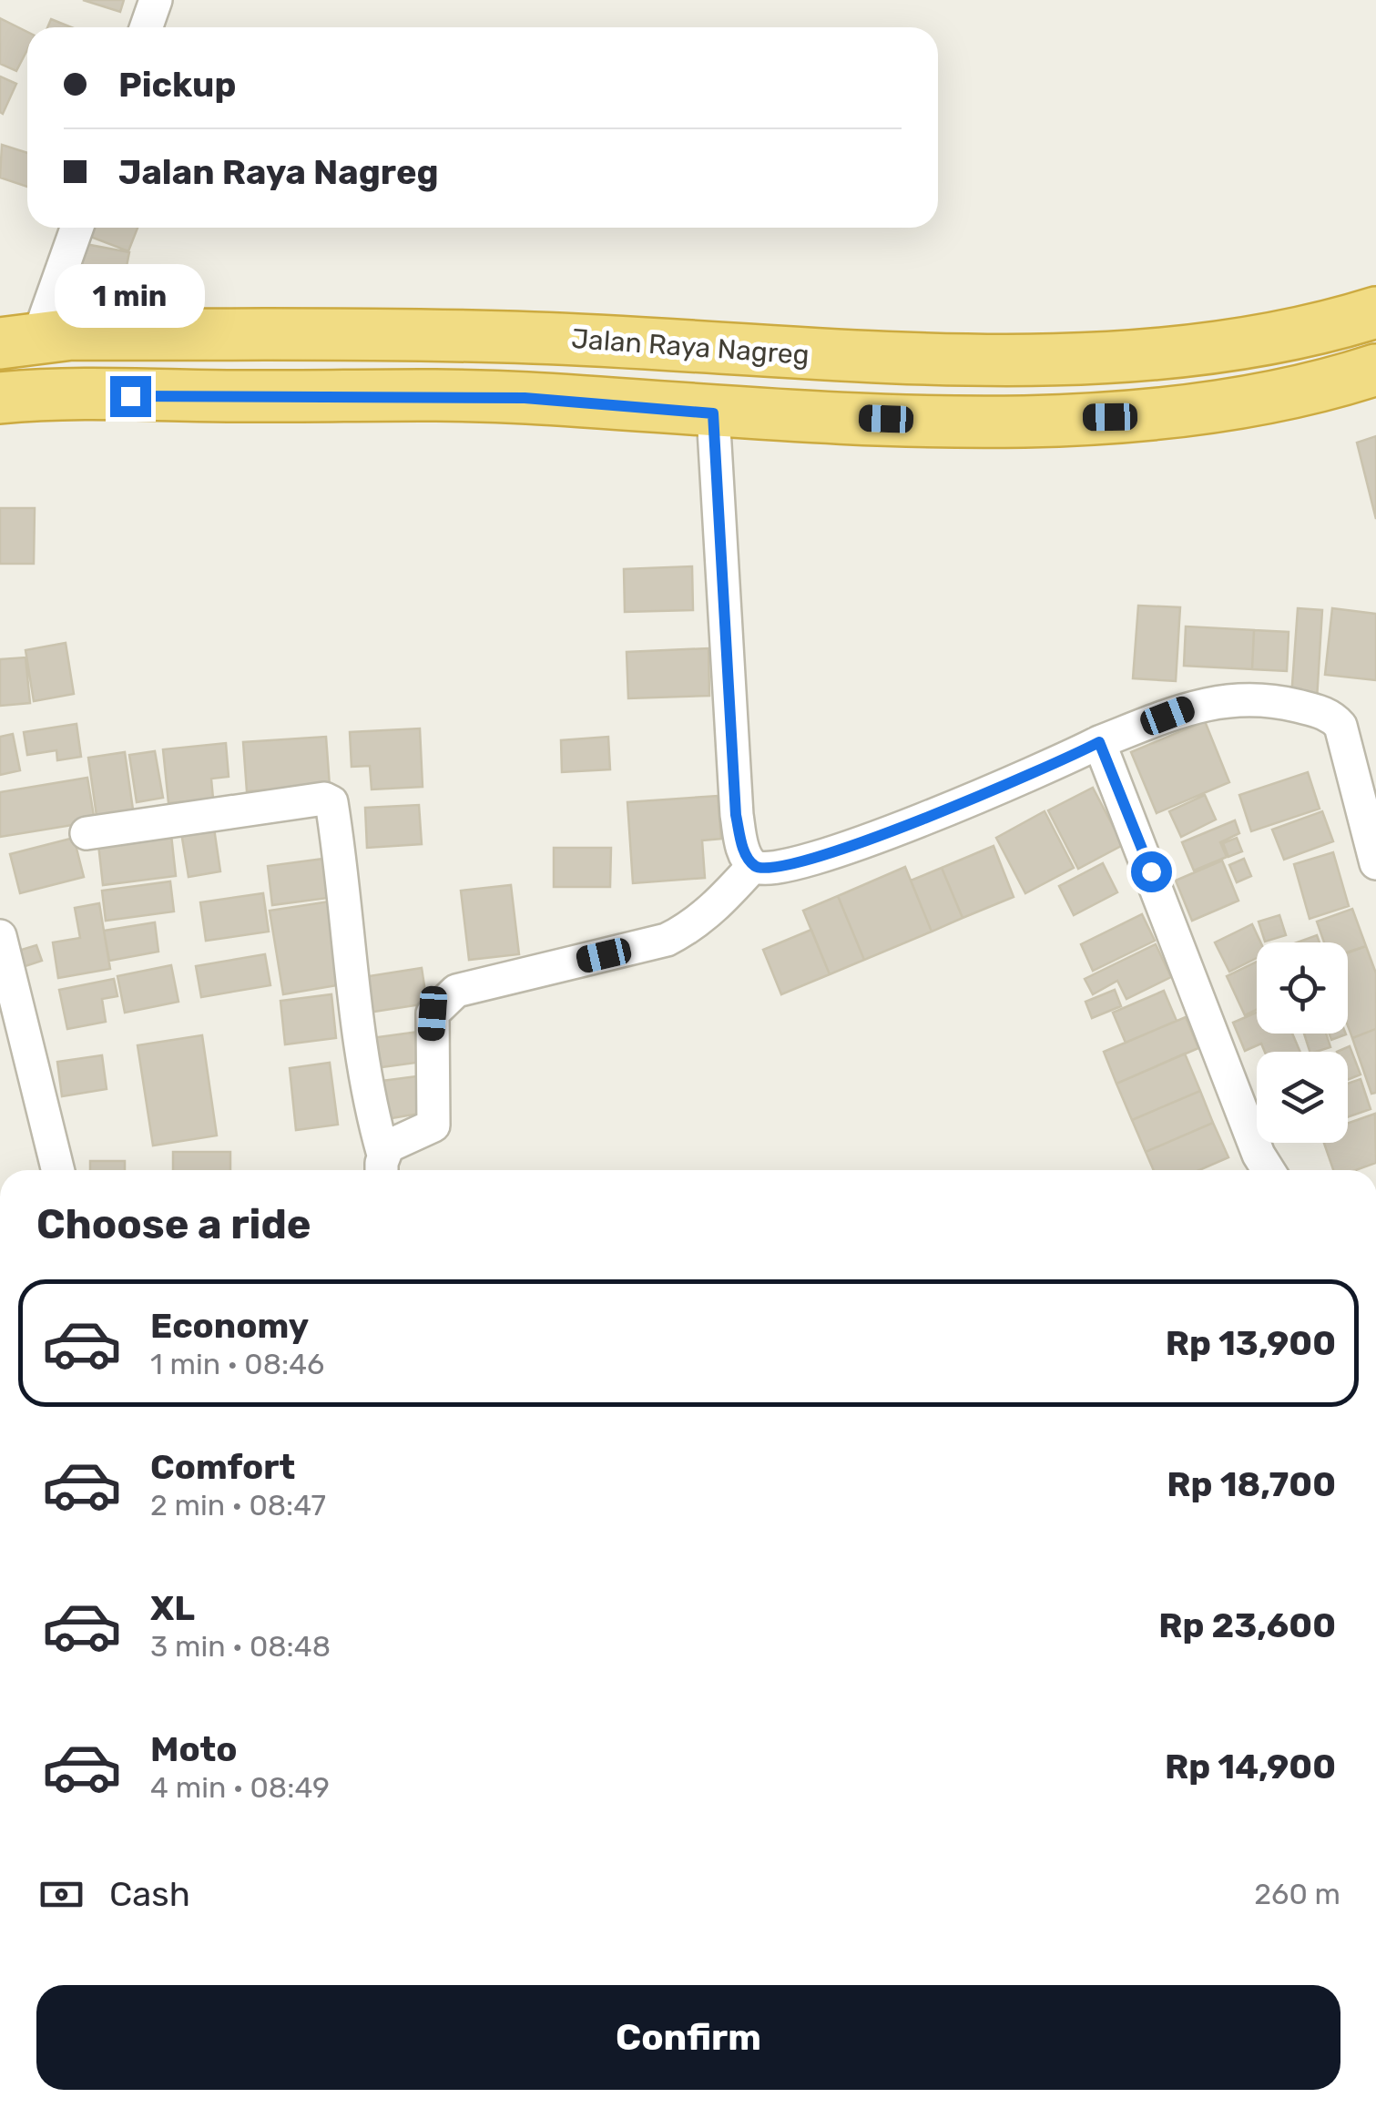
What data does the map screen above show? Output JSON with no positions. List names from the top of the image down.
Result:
{
  "streets": {
    "highway": ["Jalan Raya Nagreg"]
  },
  "page": {
    "banner": ["Pickup", "Jalan Raya Nagreg"],
    "bubble": "1 min",
    "heading": "Choose a ride",
    "list": [
      {
        "name": "Economy",
        "note": "1 min · 08:46",
        "value": "Rp 13,900"
      },
      {
        "name": "Comfort",
        "note": "2 min · 08:47",
        "value": "Rp 18,700"
      },
      {
        "name": "XL",
        "note": "3 min · 08:48",
        "value": "Rp 23,600"
      },
      {
        "name": "Moto",
        "note": "4 min · 08:49",
        "value": "Rp 14,900"
      }
    ],
    "pay": ["Cash", "260 m"],
    "buttons": "Confirm"
  }
}
